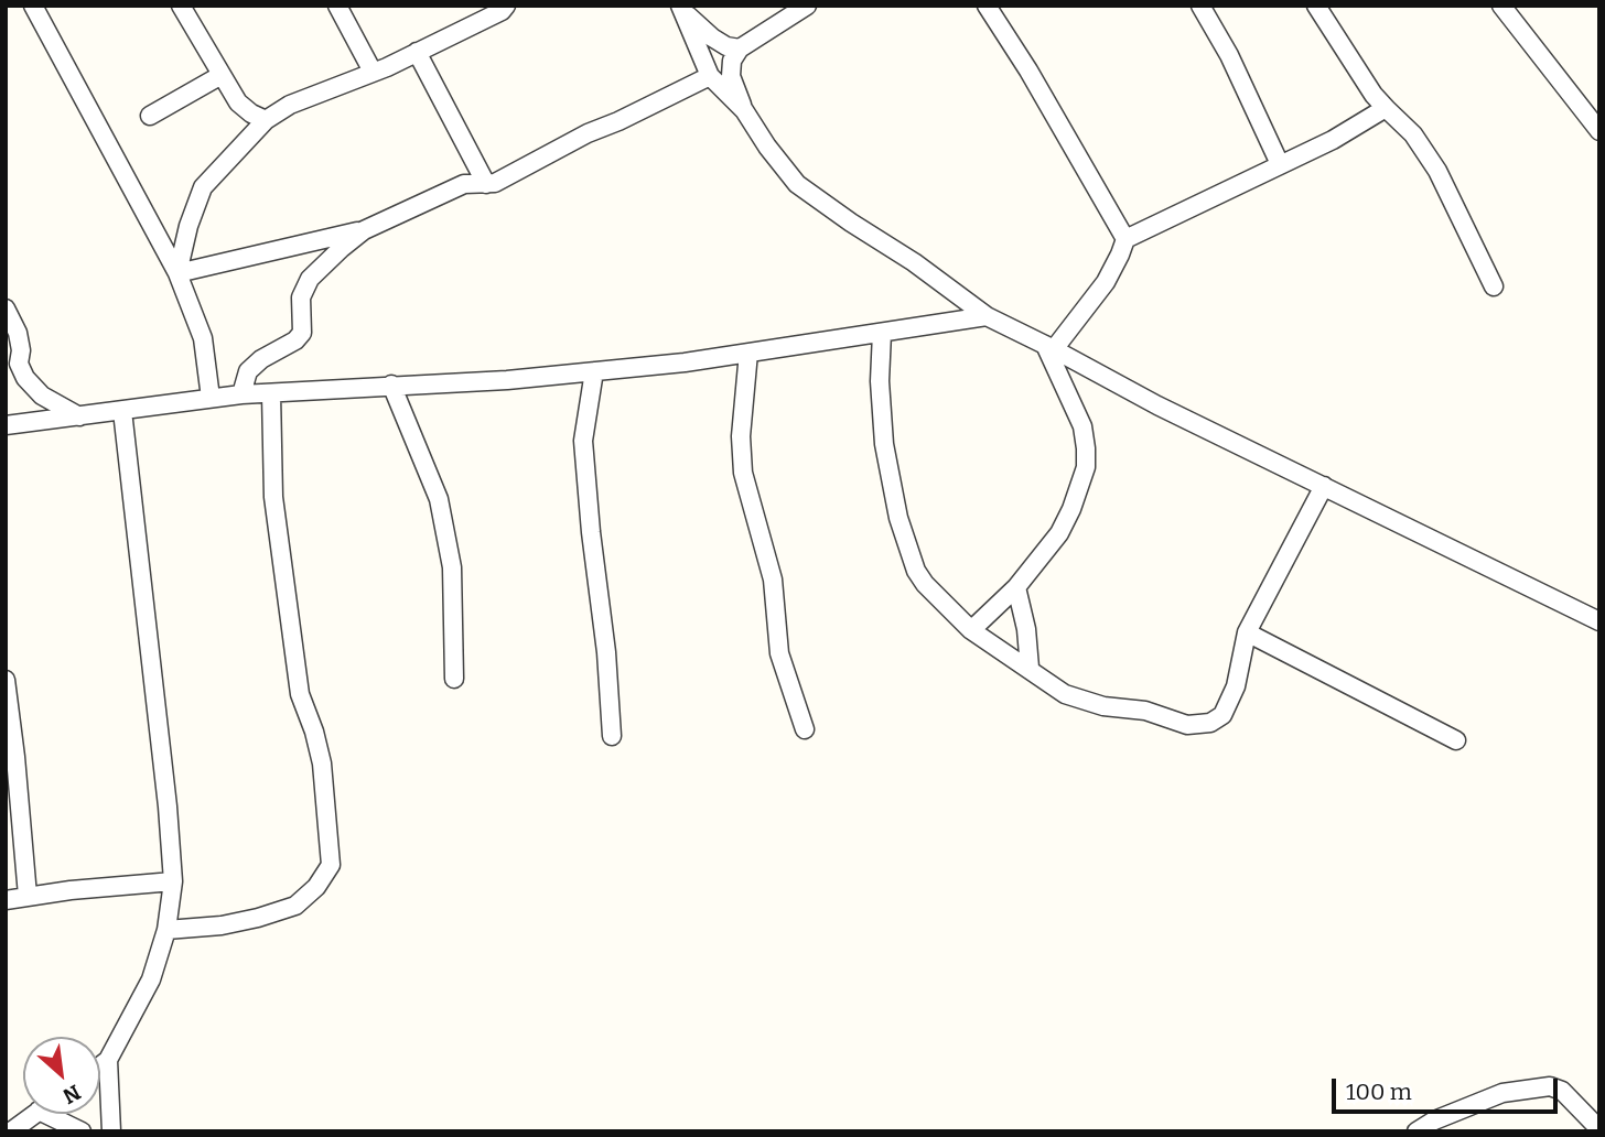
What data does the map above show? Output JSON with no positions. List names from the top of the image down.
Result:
{
  "scale_bar": "100 m",
  "north": "bottom right"
}
